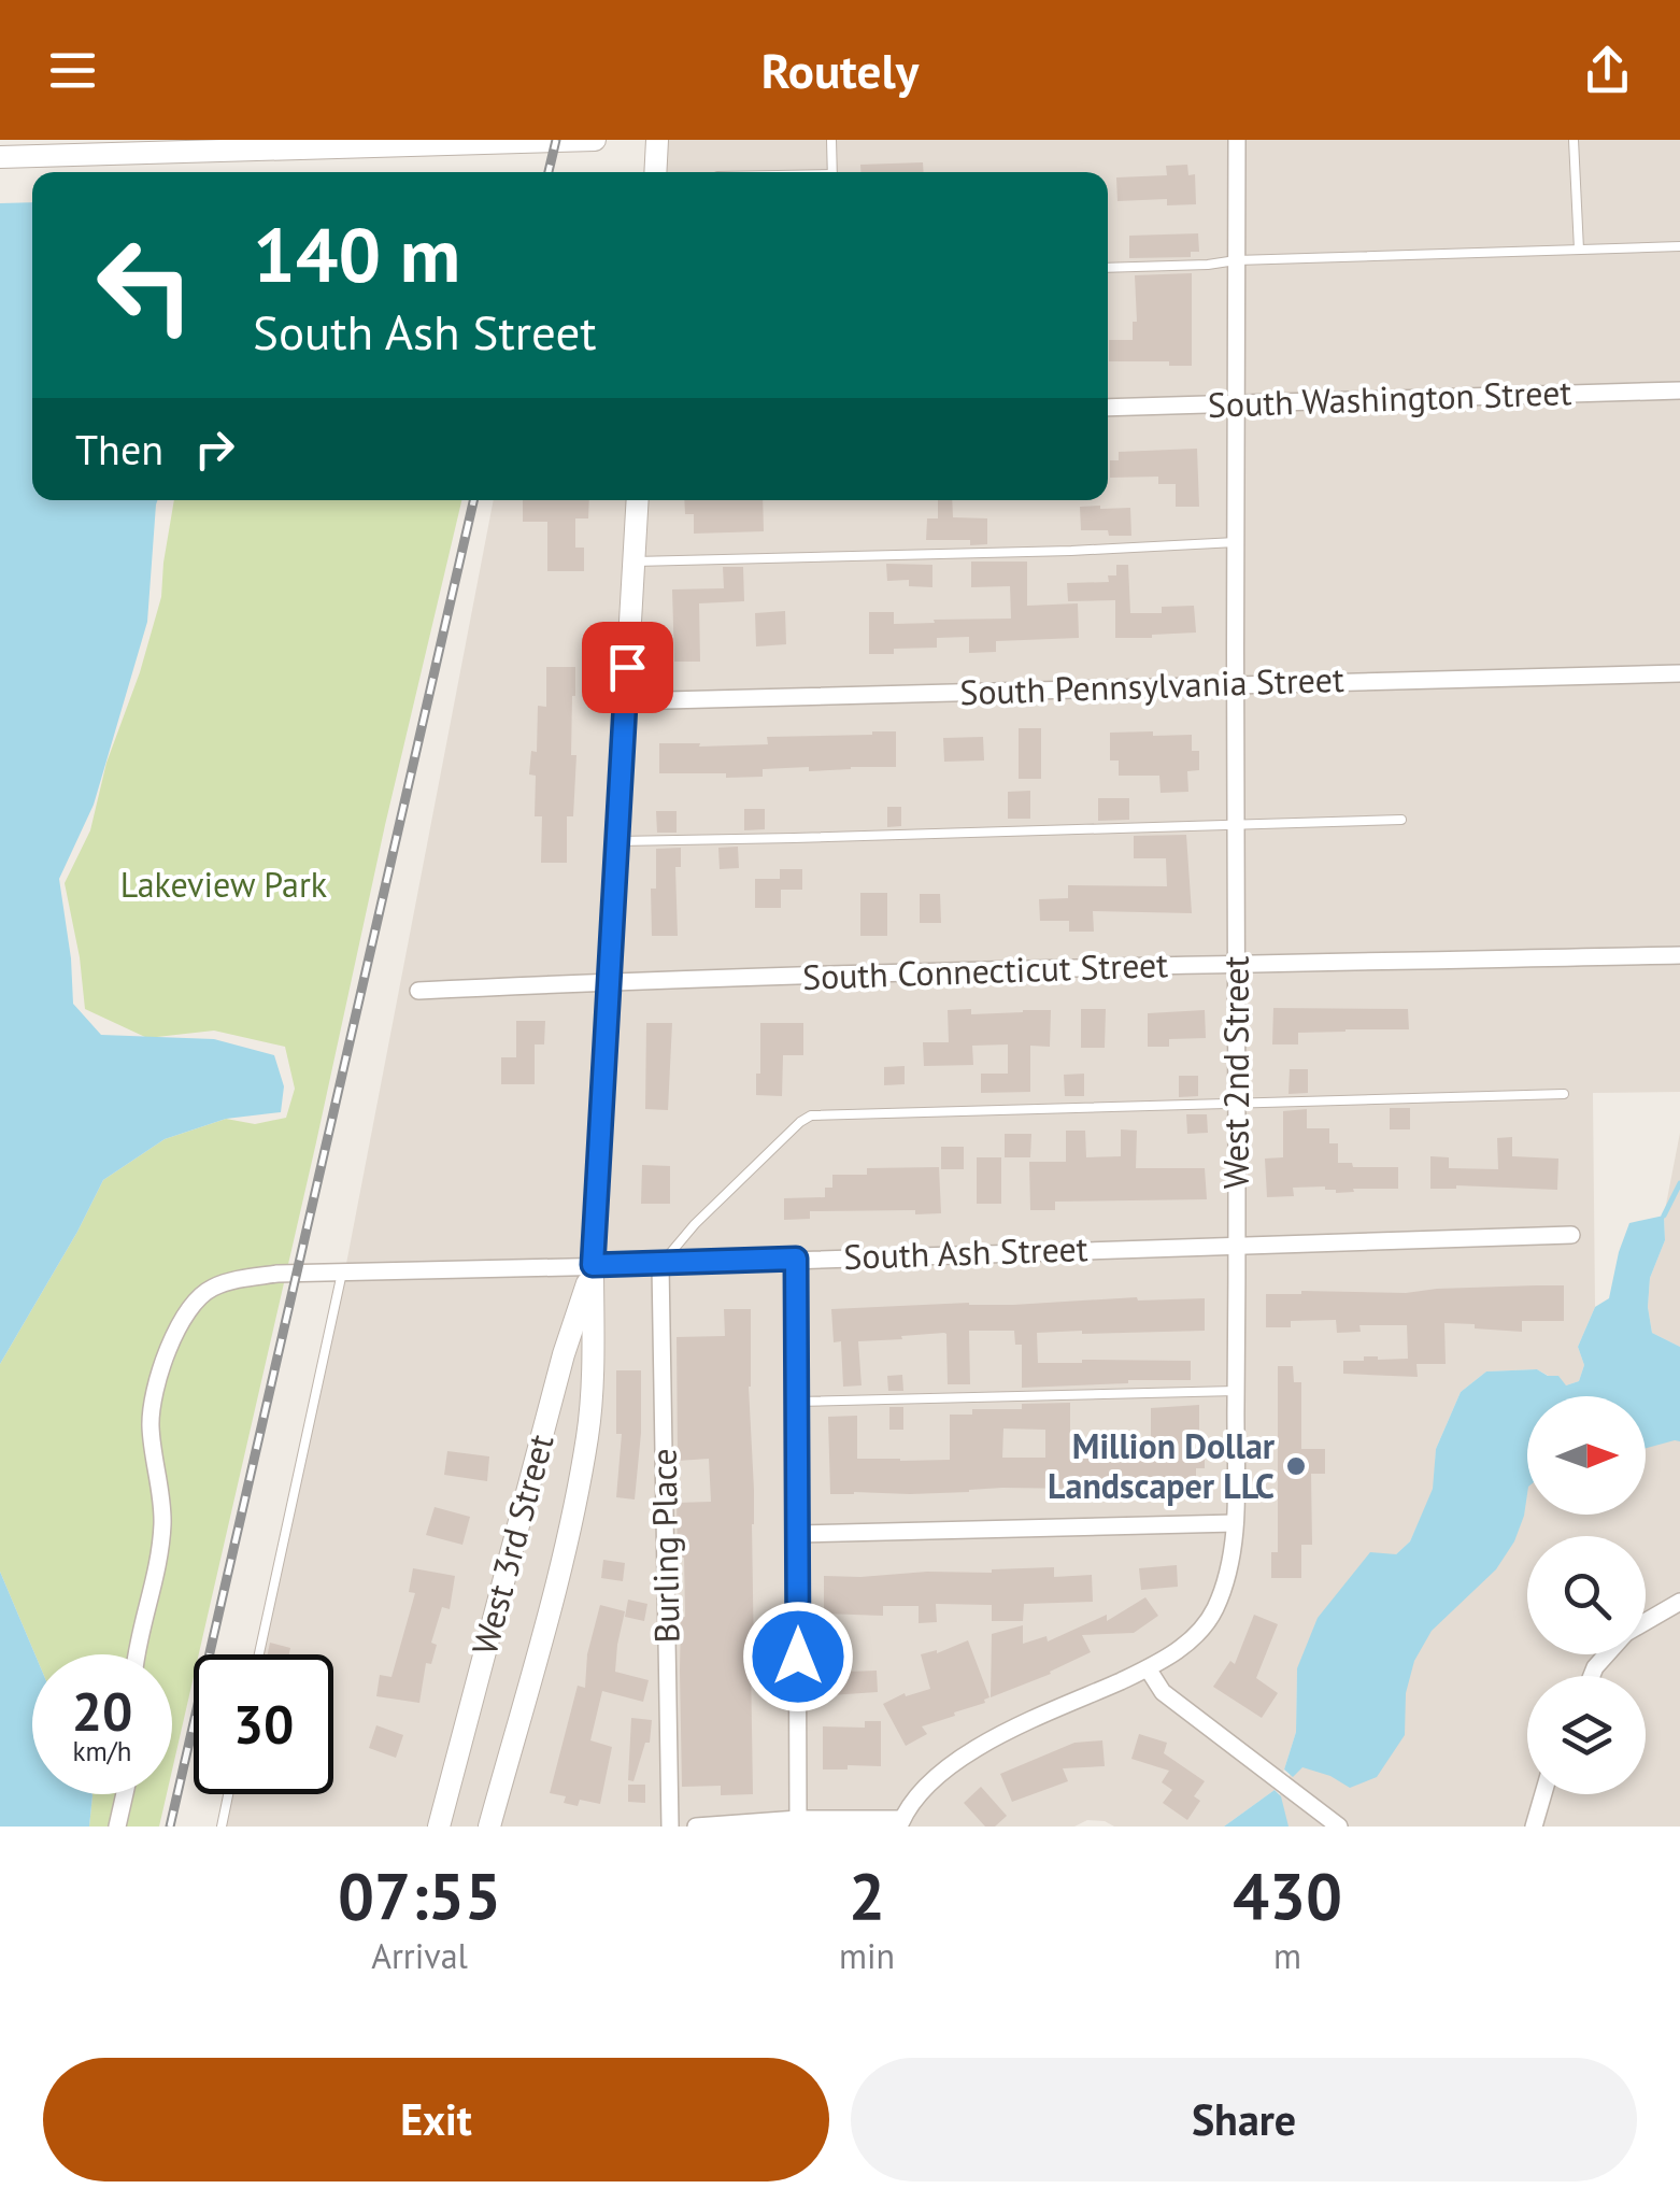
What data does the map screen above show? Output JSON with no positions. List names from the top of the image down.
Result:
{
  "streets": {
    "street": [
      "South Washington Street",
      "South Pennsylvania Street",
      "South Connecticut Street",
      "West 2nd Street",
      "South Ash Street",
      "West 3rd Street",
      "Burling Place"
    ]
  },
  "crossings": [
    ["South Washington Street", "West 2nd Street"],
    ["South Pennsylvania Street", "West 2nd Street"],
    ["South Pennsylvania Street", "West 3rd Street"],
    ["South Connecticut Street", "West 2nd Street"],
    ["South Connecticut Street", "West 3rd Street"],
    ["West 2nd Street", "South Ash Street"],
    ["South Ash Street", "West 3rd Street"],
    ["South Ash Street", "Burling Place"]
  ],
  "parks": ["Lakeview Park"],
  "places": ["Million Dollar Landscaper LLC"],
  "north": "right",
  "page": {
    "header": "Routely",
    "turn": ["140 m", "South Ash Street"],
    "then": "Then",
    "speed": "20 km/h",
    "limit": "30",
    "eta": [
      "07:55",
      "Arrival",
      "2",
      "min",
      "430",
      "m"
    ],
    "buttons": ["Exit", "Share"]
  }
}
